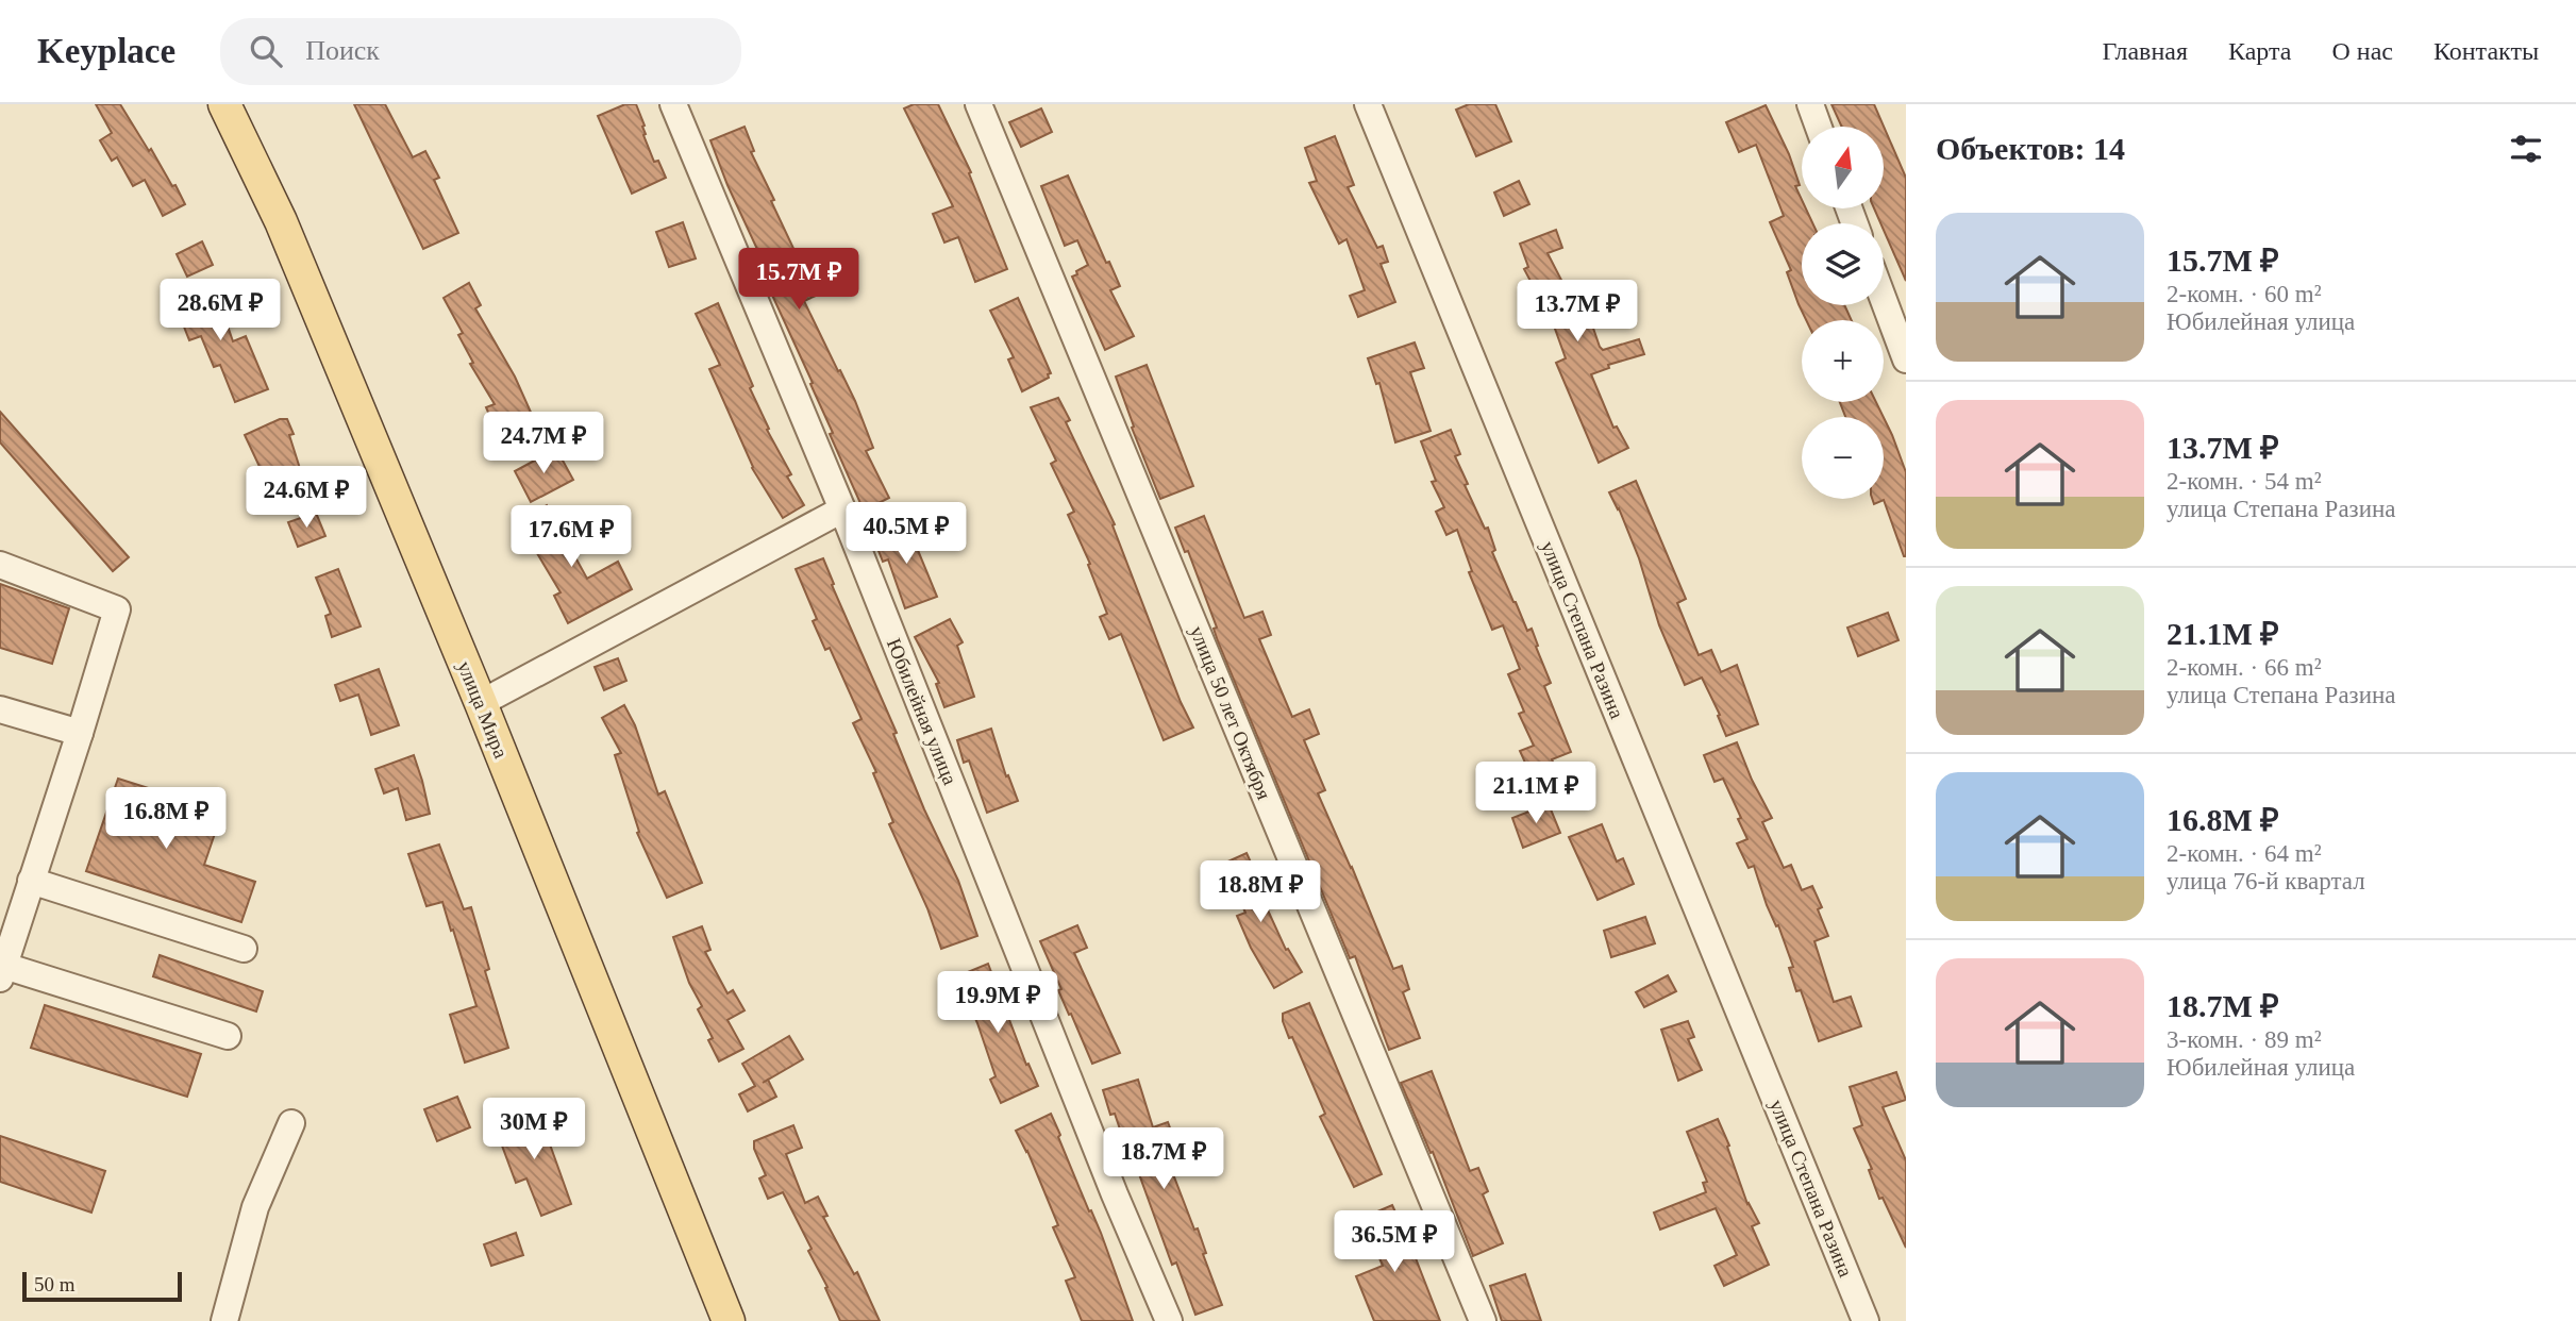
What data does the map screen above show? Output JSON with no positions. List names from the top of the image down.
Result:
{
  "streets": {
    "main road": ["улица Мира"],
    "street": ["улица Степана Разина", "Юбилейная улица", "улица 50 лет Октября"]
  },
  "scale_bar": "50 m",
  "north": "top",
  "page": {
    "header": "Keyplace",
    "search": "Поиск",
    "nav": [
      "Главная",
      "Карта",
      "О нас",
      "Контакты"
    ],
    "heading": "Объектов: 14",
    "map_buttons": ["+", "−"],
    "list": [
      {
        "name": "15.7M ₽",
        "note": "2-комн. · 60 m² · Юбилейная улица"
      },
      {
        "name": "13.7M ₽",
        "note": "2-комн. · 54 m² · улица Степана Разина"
      },
      {
        "name": "21.1M ₽",
        "note": "2-комн. · 66 m² · улица Степана Разина"
      },
      {
        "name": "16.8M ₽",
        "note": "2-комн. · 64 m² · улица 76-й квартал"
      },
      {
        "name": "18.7M ₽",
        "note": "3-комн. · 89 m² · Юбилейная улица"
      }
    ],
    "price": [
      "15.7M ₽",
      "28.6M ₽",
      "13.7M ₽",
      "24.7M ₽",
      "24.6M ₽",
      "40.5M ₽",
      "17.6M ₽",
      "21.1M ₽",
      "16.8M ₽",
      "18.8M ₽",
      "19.9M ₽",
      "30M ₽",
      "18.7M ₽",
      "36.5M ₽"
    ],
    "scale": "50 m"
  }
}
